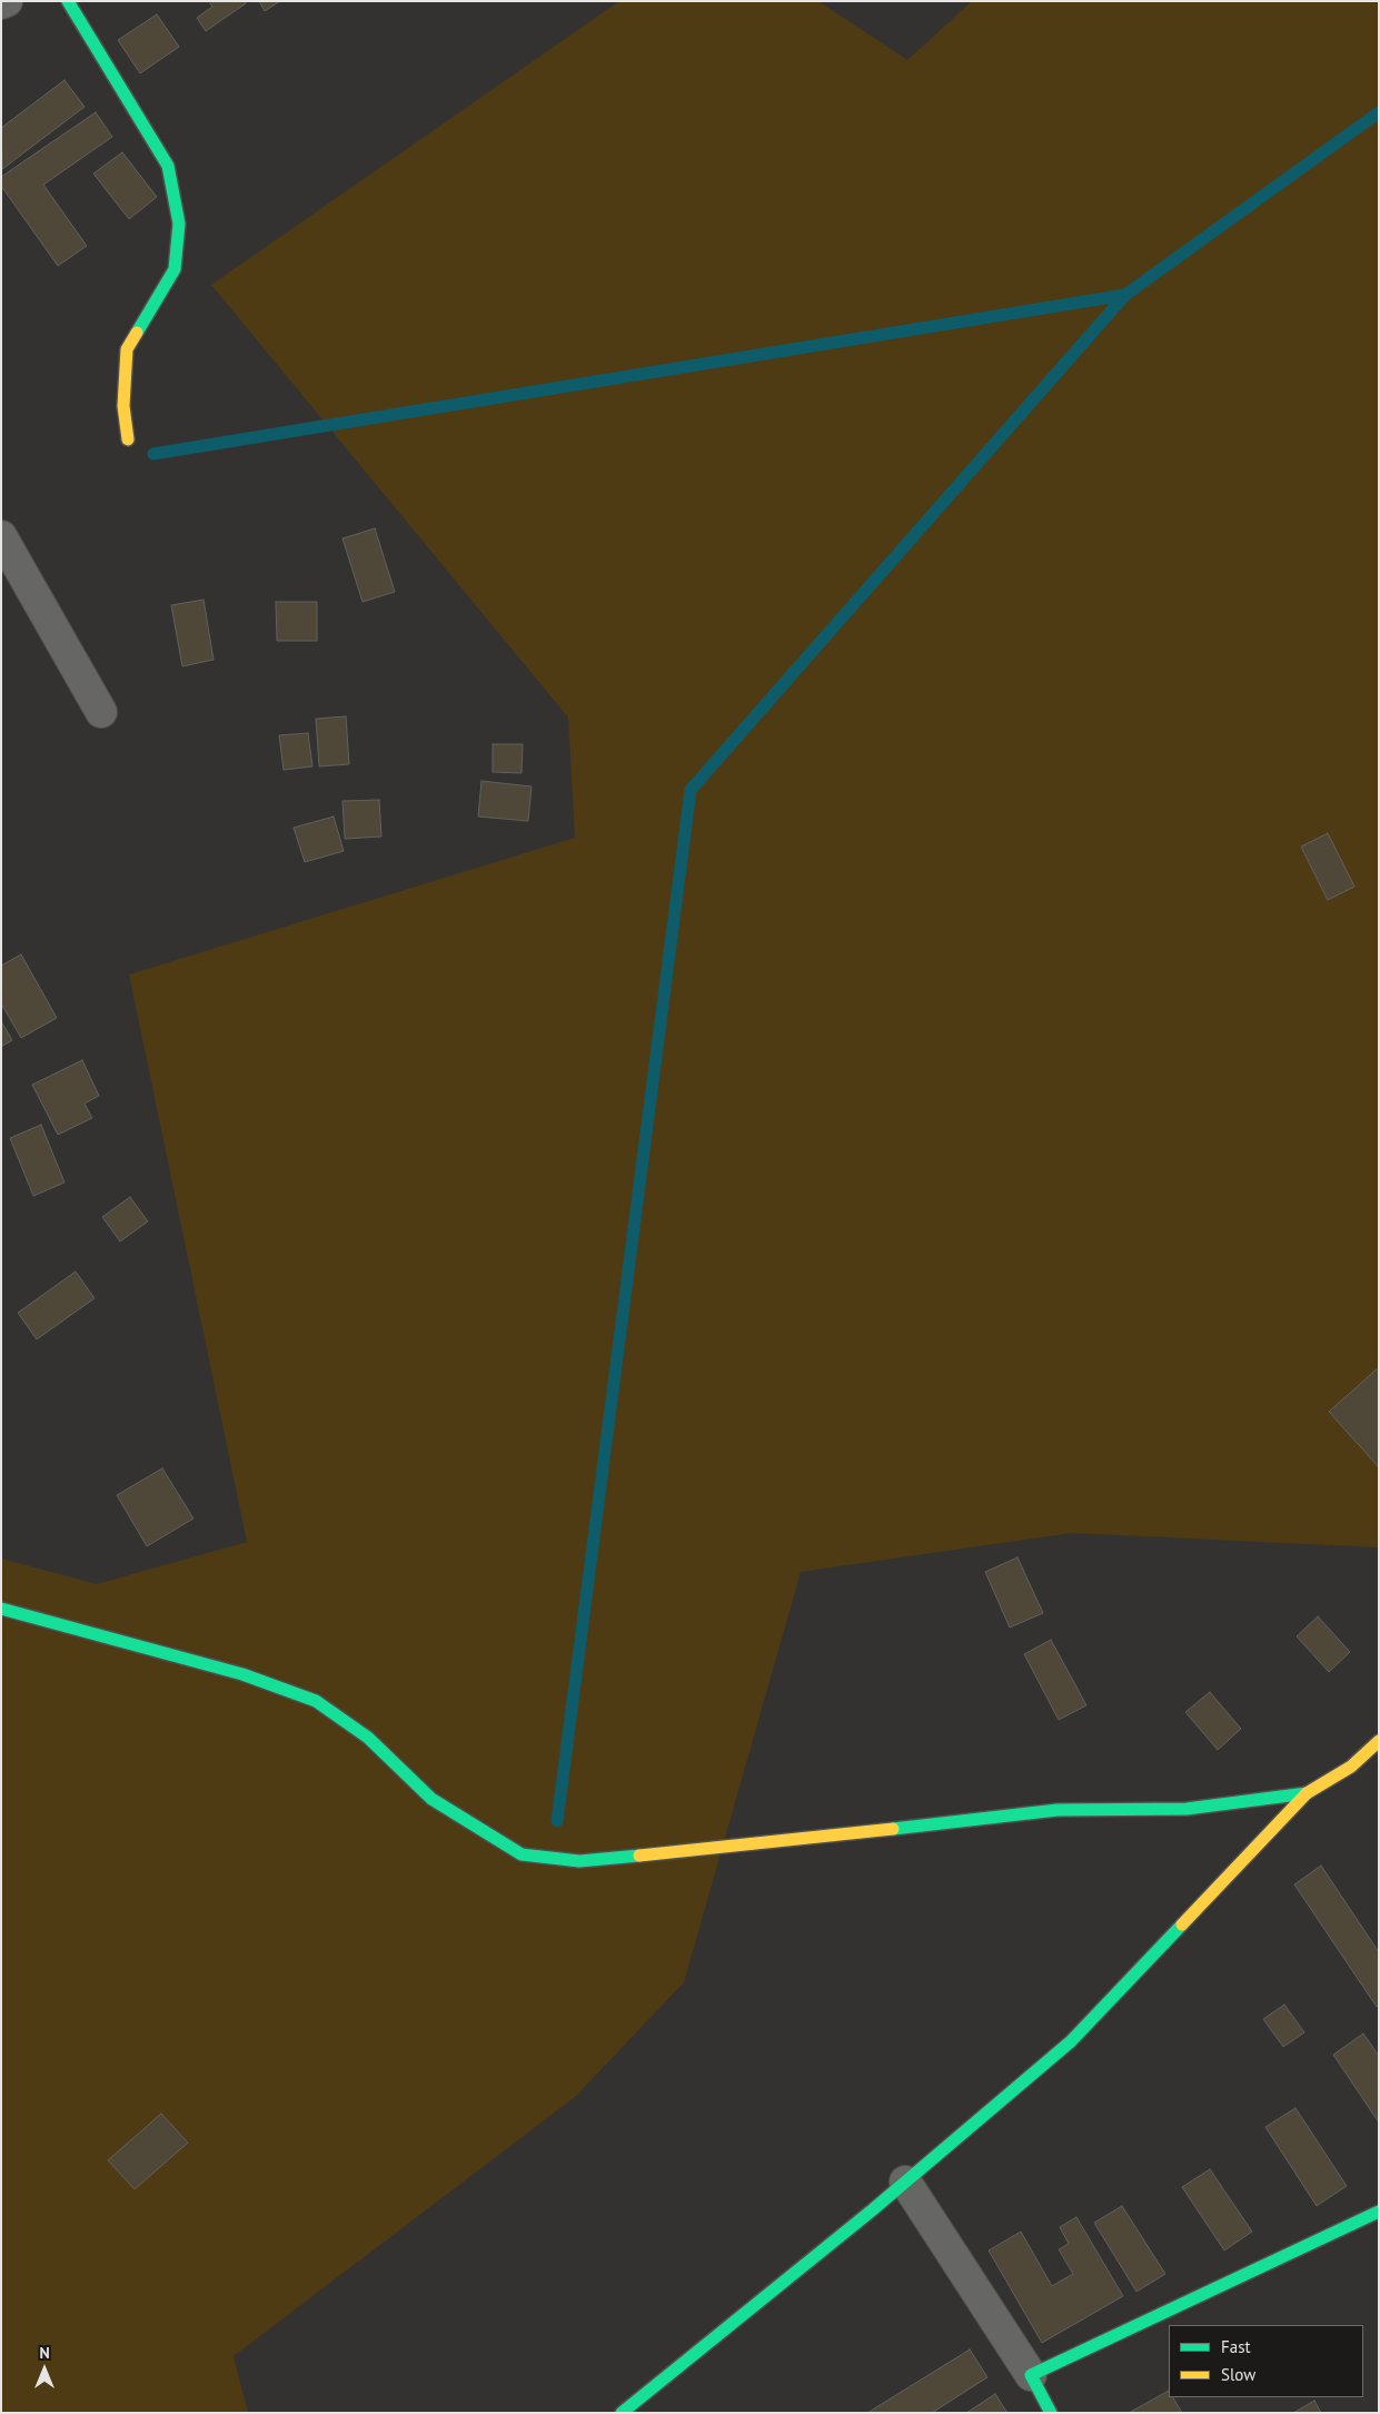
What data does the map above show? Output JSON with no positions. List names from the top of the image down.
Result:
{
  "legend": ["Fast", "Slow"],
  "north": "top"
}
